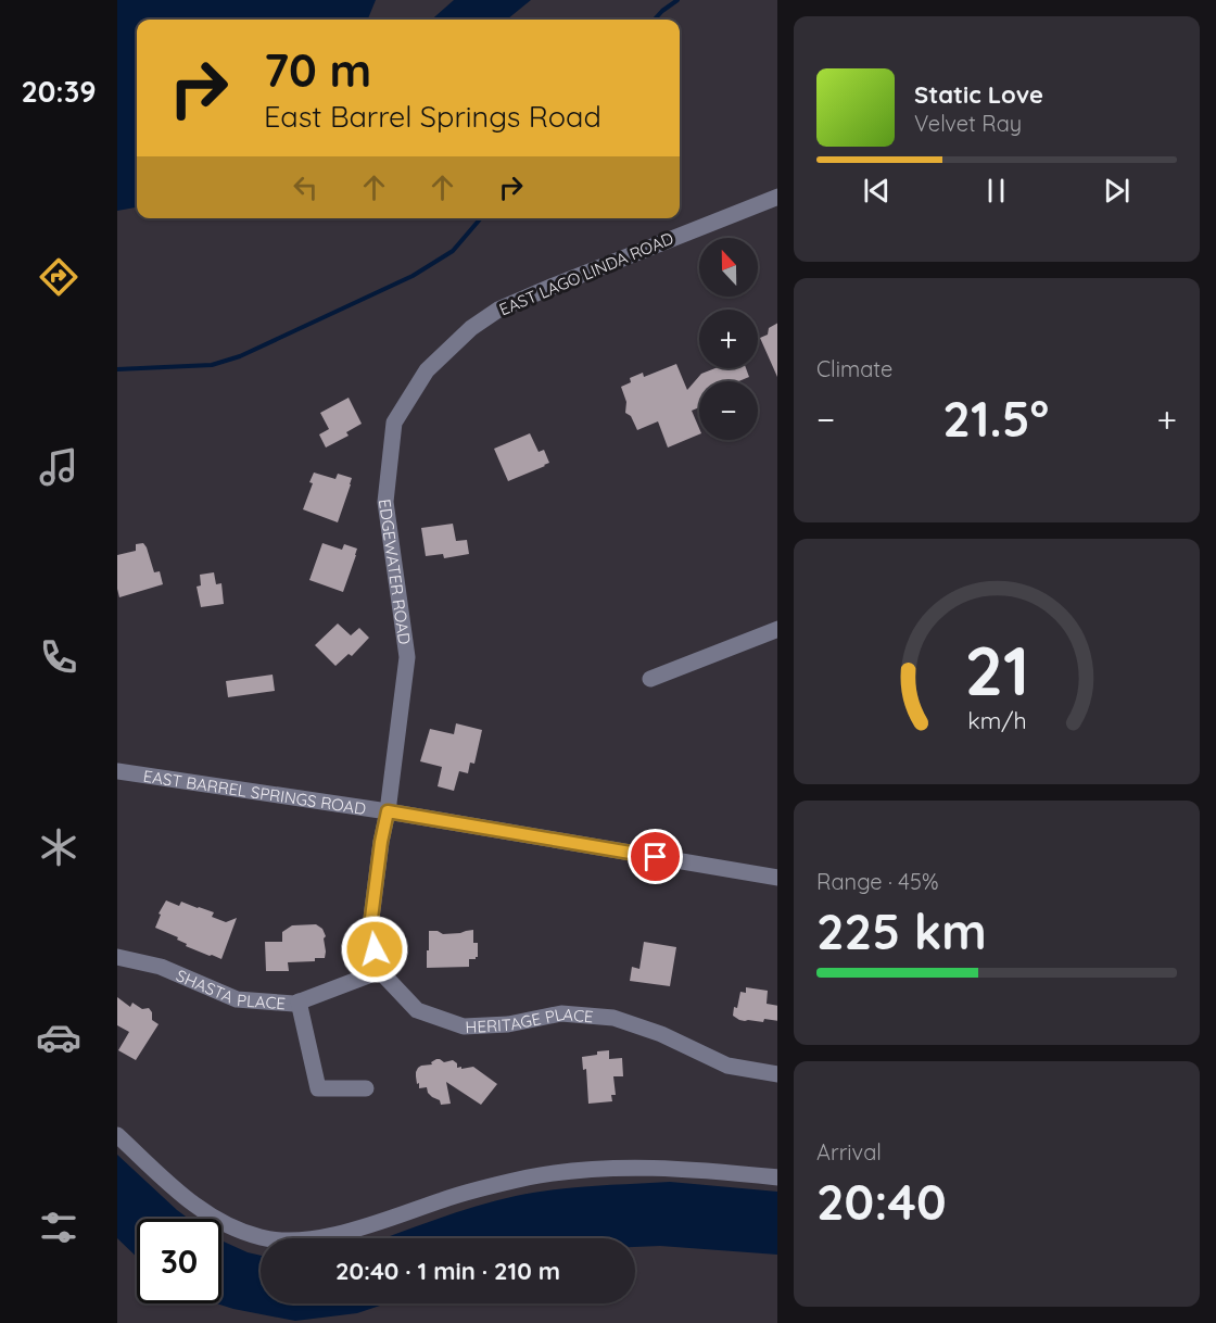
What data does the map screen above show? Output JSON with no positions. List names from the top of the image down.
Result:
{
  "streets": {
    "street": [
      "EAST LAGO LINDA ROAD",
      "EDGEWATER ROAD",
      "EAST BARREL SPRINGS ROAD",
      "SHASTA PLACE",
      "HERITAGE PLACE"
    ]
  },
  "crossings": [
    ["EAST LAGO LINDA ROAD", "EDGEWATER ROAD"],
    ["EDGEWATER ROAD", "EAST BARREL SPRINGS ROAD"],
    ["EDGEWATER ROAD", "SHASTA PLACE"],
    ["EDGEWATER ROAD", "HERITAGE PLACE"],
    ["SHASTA PLACE", "HERITAGE PLACE"]
  ],
  "north": "top",
  "page": {
    "tabs": "20:39",
    "turn": ["70 m", "East Barrel Springs Road"],
    "song": ["Static Love", "Velvet Ray"],
    "map_buttons": ["+", "−"],
    "tile": [
      "Climate",
      ["Range · 45%", "225 km"],
      ["Arrival", "20:40"]
    ],
    "heat": ["−", "21.5°", "+"],
    "limit": "30",
    "trip": "20:40 · 1 min · 210 m",
    "gauge": ["21", "km/h"]
  }
}
